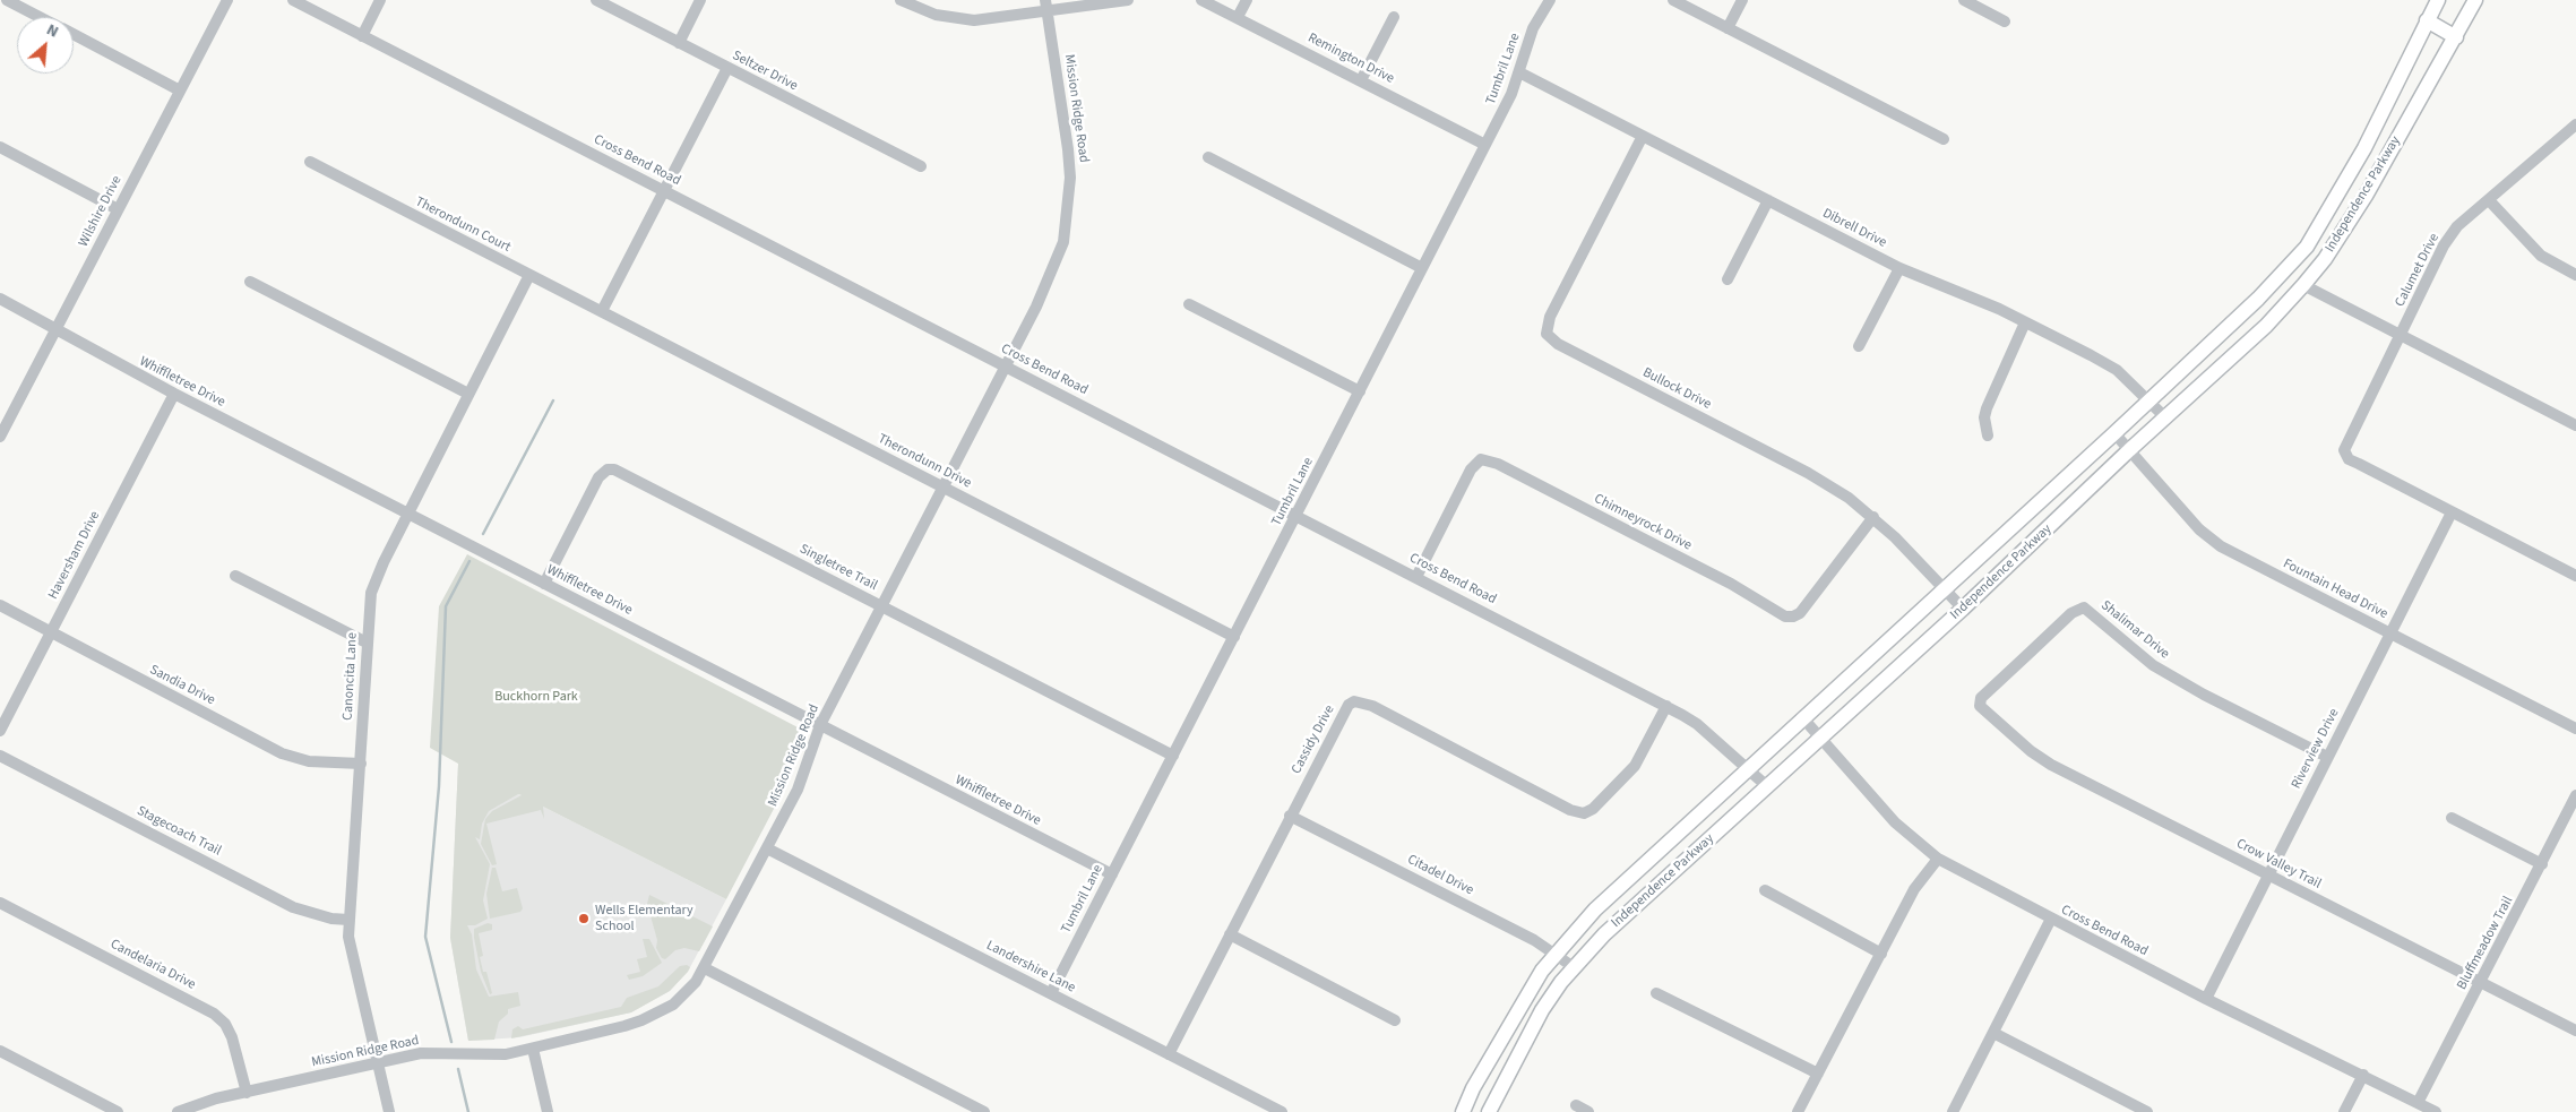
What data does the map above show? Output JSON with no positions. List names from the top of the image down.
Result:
{
  "streets": {
    "main road": ["Independence Parkway"],
    "street": [
      "Remington Drive",
      "Tumbril Lane",
      "Seltzer Drive",
      "Mission Ridge Road",
      "Cross Bend Road",
      "Wilshire Drive",
      "Therondunn Court",
      "Dibrell Drive",
      "Calumet Drive",
      "Whiffletree Drive",
      "Bullock Drive",
      "Therondunn Drive",
      "Chimneyrock Drive",
      "Haversham Drive",
      "Singletree Trail",
      "Fountain Head Drive",
      "Shalimar Drive",
      "Canoncita Lane",
      "Sandia Drive",
      "Cassidy Drive",
      "Riverview Drive",
      "Stagecoach Trail",
      "Crow Valley Trail",
      "Citadel Drive",
      "Bluffmeadow Trail",
      "Candelaria Drive",
      "Landershire Lane"
    ]
  },
  "crossings": [
    ["Remington Drive", "Tumbril Lane"],
    ["Tumbril Lane", "Cross Bend Road"],
    ["Tumbril Lane", "Dibrell Drive"],
    ["Tumbril Lane", "Whiffletree Drive"],
    ["Tumbril Lane", "Therondunn Drive"],
    ["Tumbril Lane", "Singletree Trail"],
    ["Tumbril Lane", "Landershire Lane"],
    ["Mission Ridge Road", "Cross Bend Road"],
    ["Mission Ridge Road", "Whiffletree Drive"],
    ["Mission Ridge Road", "Therondunn Drive"],
    ["Mission Ridge Road", "Singletree Trail"],
    ["Mission Ridge Road", "Canoncita Lane"],
    ["Mission Ridge Road", "Candelaria Drive"],
    ["Mission Ridge Road", "Landershire Lane"],
    ["Cross Bend Road", "Independence Parkway"],
    ["Cross Bend Road", "Chimneyrock Drive"],
    ["Cross Bend Road", "Cassidy Drive"],
    ["Cross Bend Road", "Riverview Drive"],
    ["Cross Bend Road", "Bluffmeadow Trail"],
    ["Independence Parkway", "Dibrell Drive"],
    ["Independence Parkway", "Bullock Drive"],
    ["Independence Parkway", "Fountain Head Drive"],
    ["Independence Parkway", "Citadel Drive"],
    ["Wilshire Drive", "Whiffletree Drive"],
    ["Therondunn Court", "Therondunn Drive"],
    ["Therondunn Court", "Canoncita Lane"],
    ["Dibrell Drive", "Bullock Drive"],
    ["Calumet Drive", "Riverview Drive"],
    ["Whiffletree Drive", "Haversham Drive"],
    ["Whiffletree Drive", "Singletree Trail"],
    ["Whiffletree Drive", "Canoncita Lane"],
    ["Bullock Drive", "Chimneyrock Drive"],
    ["Haversham Drive", "Sandia Drive"],
    ["Fountain Head Drive", "Riverview Drive"],
    ["Shalimar Drive", "Riverview Drive"],
    ["Shalimar Drive", "Crow Valley Trail"],
    ["Canoncita Lane", "Sandia Drive"],
    ["Canoncita Lane", "Stagecoach Trail"],
    ["Cassidy Drive", "Citadel Drive"],
    ["Cassidy Drive", "Landershire Lane"],
    ["Riverview Drive", "Crow Valley Trail"],
    ["Crow Valley Trail", "Bluffmeadow Trail"]
  ],
  "parks": ["Buckhorn Park"],
  "places": ["Wells Elementary School"],
  "north": "top right"
}
